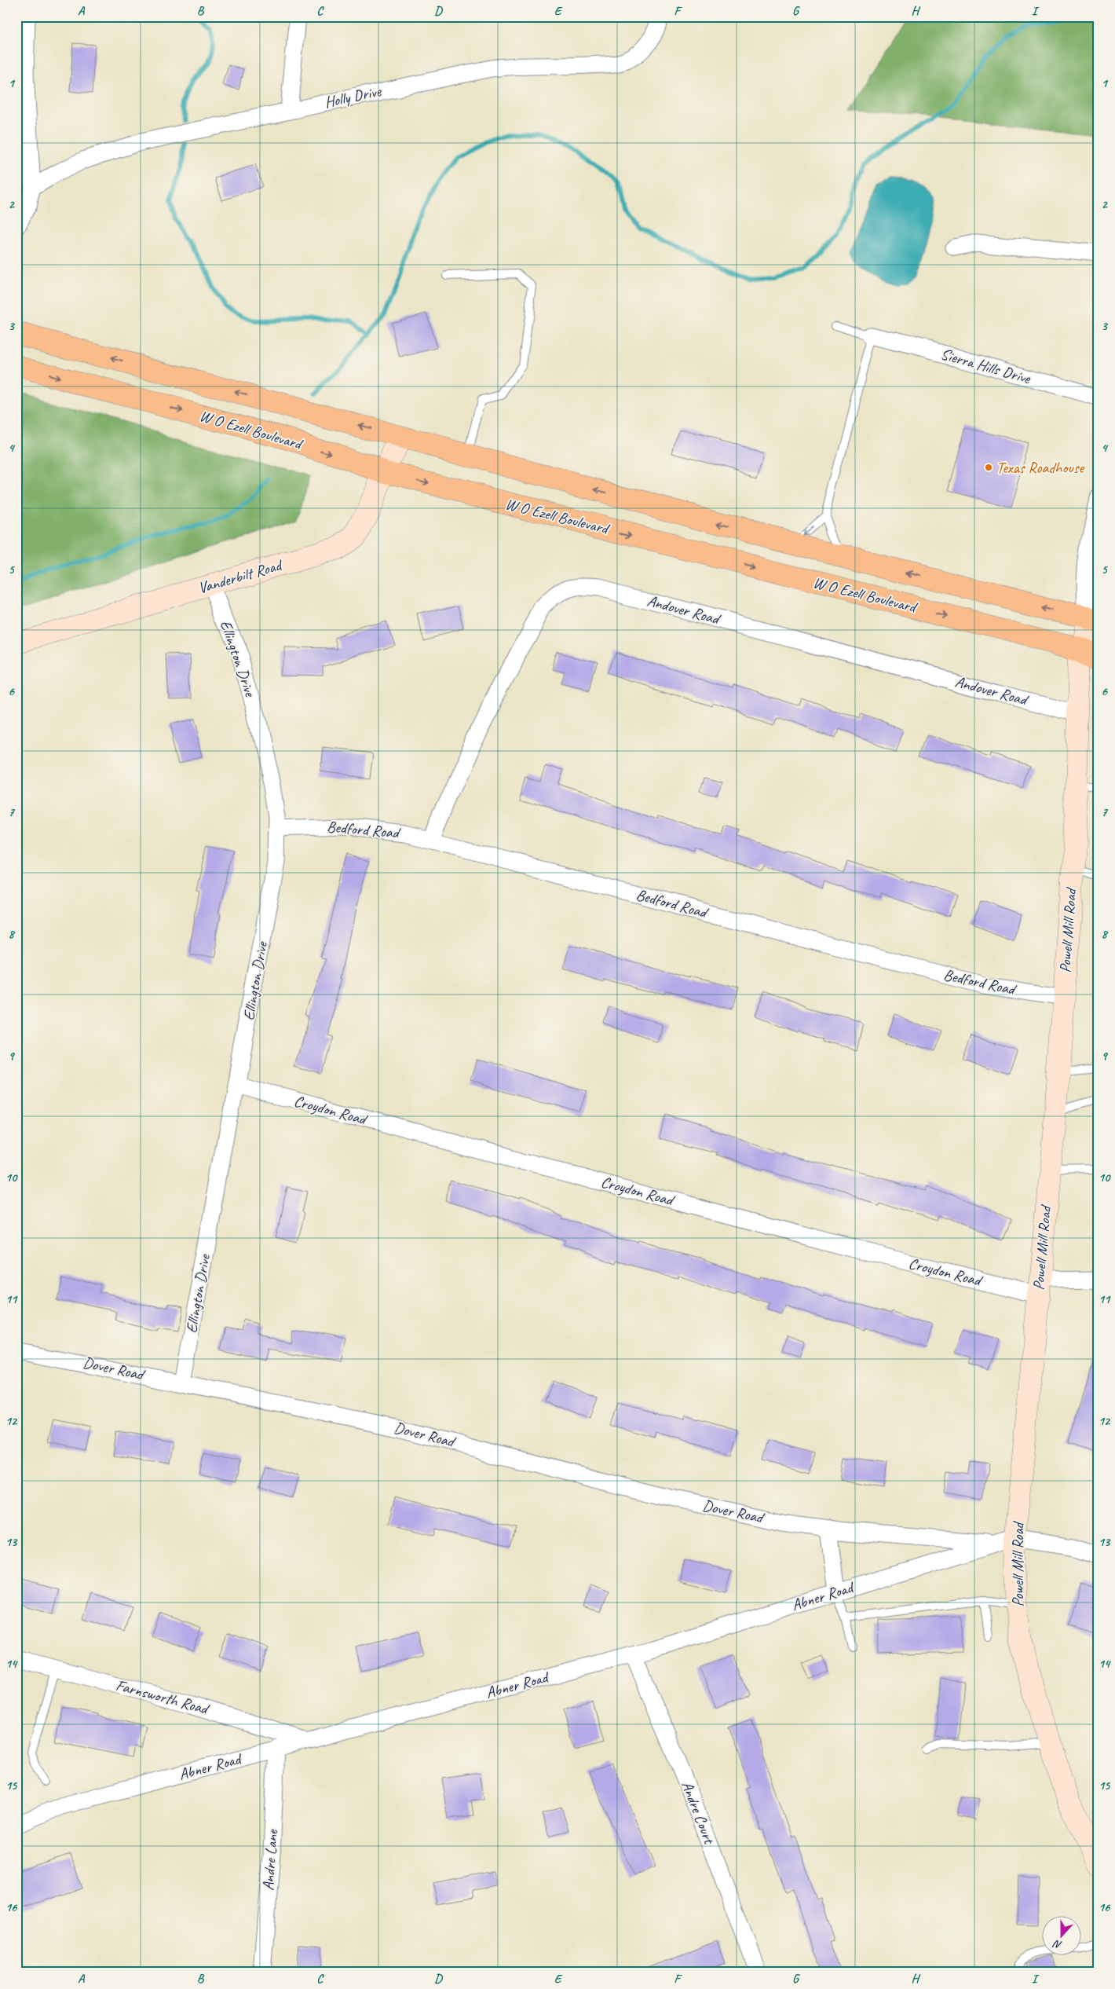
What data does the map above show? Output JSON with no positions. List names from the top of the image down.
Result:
{
  "streets": {
    "main road": ["W O Ezell Boulevard"],
    "street": [
      "Holly Drive",
      "Sierra Hills Drive",
      "Vanderbilt Road",
      "Andover Road",
      "Ellington Drive",
      "Bedford Road",
      "Powell Mill Road",
      "Croydon Road",
      "Dover Road",
      "Abner Road",
      "Farnsworth Road",
      "Andre Court",
      "Andre Lane"
    ]
  },
  "crossings": [
    ["W O Ezell Boulevard", "Vanderbilt Road"],
    ["W O Ezell Boulevard", "Powell Mill Road"],
    ["Vanderbilt Road", "Ellington Drive"],
    ["Andover Road", "Bedford Road"],
    ["Andover Road", "Powell Mill Road"],
    ["Ellington Drive", "Bedford Road"],
    ["Ellington Drive", "Croydon Road"],
    ["Ellington Drive", "Dover Road"],
    ["Bedford Road", "Powell Mill Road"],
    ["Powell Mill Road", "Croydon Road"],
    ["Powell Mill Road", "Dover Road"],
    ["Powell Mill Road", "Abner Road"],
    ["Dover Road", "Abner Road"],
    ["Abner Road", "Farnsworth Road"],
    ["Abner Road", "Andre Court"],
    ["Abner Road", "Andre Lane"]
  ],
  "places": ["Texas Roadhouse"],
  "north": "bottom",
  "grid": {
    "columns": [
      "A",
      "B",
      "C",
      "D",
      "E",
      "F",
      "G",
      "H",
      "I"
    ],
    "rows": [
      "1",
      "2",
      "3",
      "4",
      "5",
      "6",
      "7",
      "8",
      "9",
      "10",
      "11",
      "12",
      "13",
      "14",
      "15",
      "16"
    ]
  }
}
